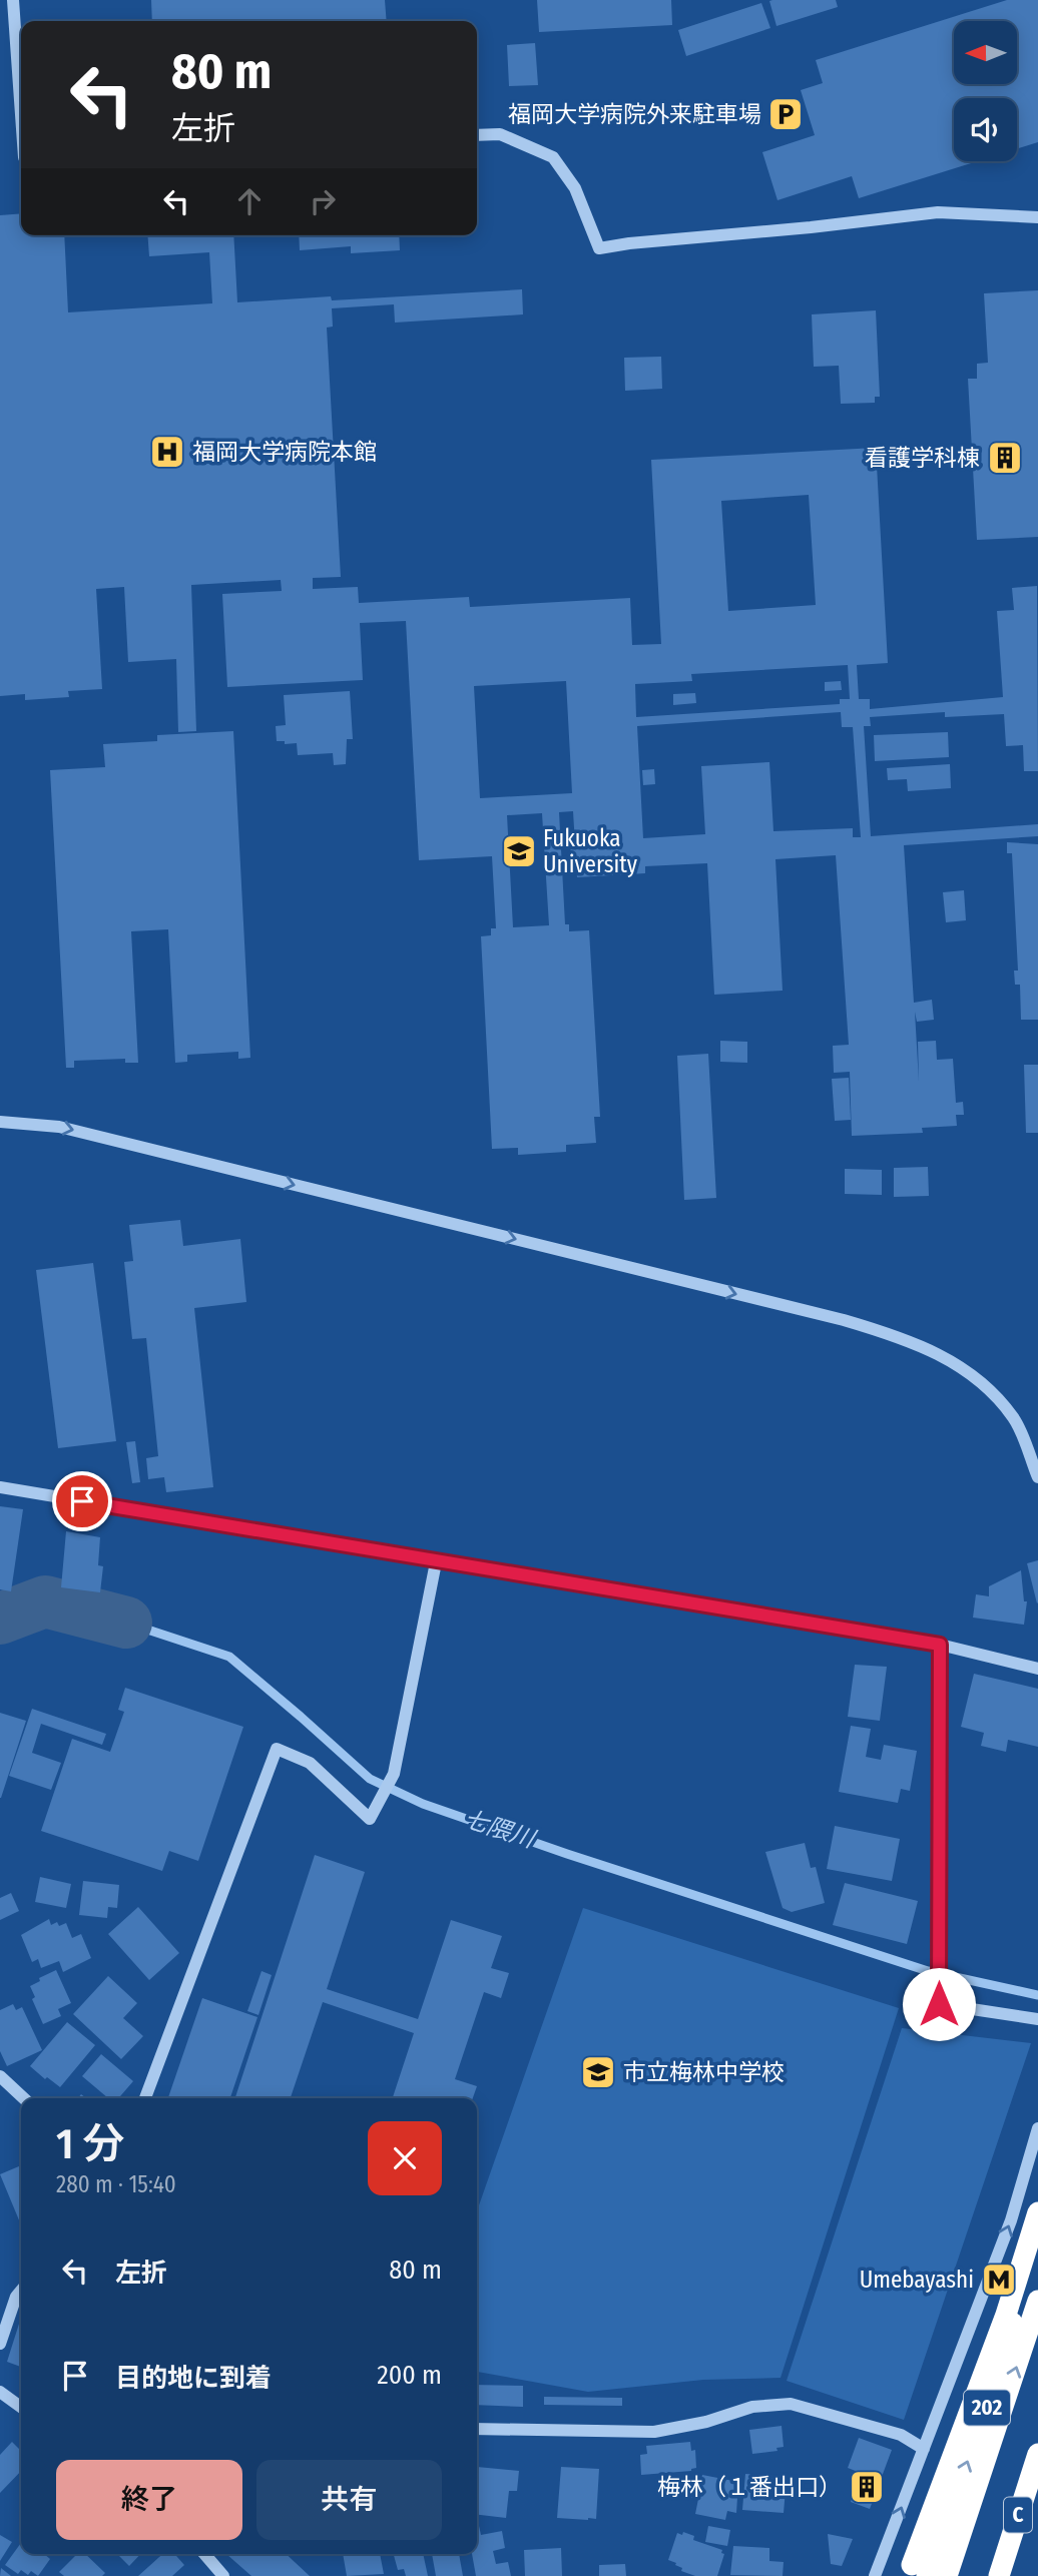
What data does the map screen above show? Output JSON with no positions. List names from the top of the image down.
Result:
{
  "streets": {
    "highway": ["202", "C"]
  },
  "water": ["七隈川"],
  "places": {
    "parking": ["福岡大学病院外来駐車場"],
    "hospital": ["福岡大学病院本館"],
    "building": ["看護学科棟", "梅林（１番出口）"],
    "school or university": ["Fukuoka University", "市立梅林中学校"],
    "metro station": ["Umebayashi"]
  },
  "north": "left",
  "page": {
    "turn": ["80 m", "左折"],
    "heading": ["1 分", "280 m · 15:40"],
    "list": [
      {
        "name": "左折",
        "value": "80 m"
      },
      {
        "name": "目的地に到着",
        "value": "200 m"
      }
    ],
    "buttons": ["終了", "共有"]
  }
}
